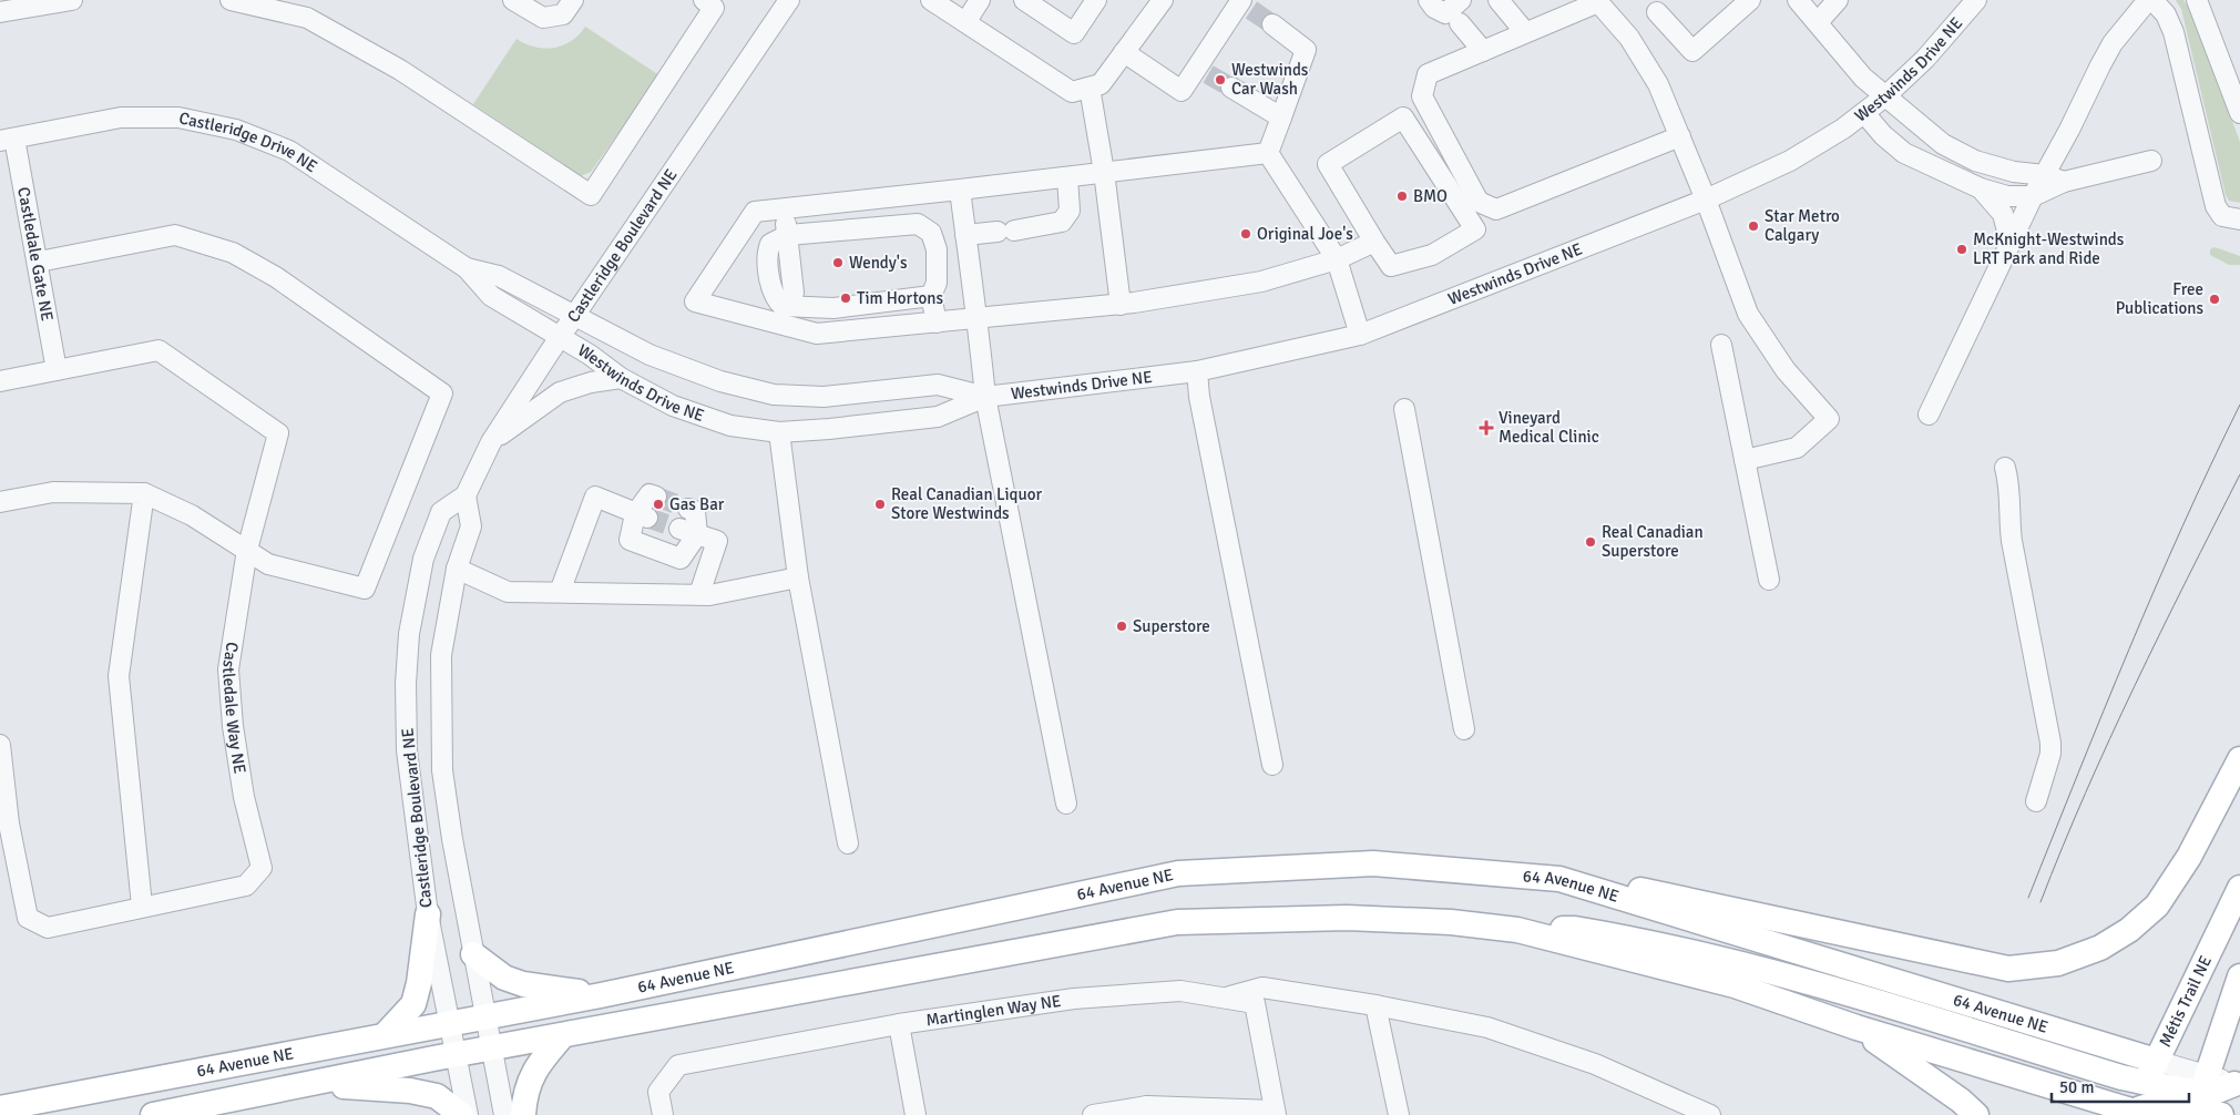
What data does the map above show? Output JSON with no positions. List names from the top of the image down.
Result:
{
  "streets": {
    "main road": ["64 Avenue NE", "Métis Trail NE"],
    "street": [
      "Westwinds Drive NE",
      "Castleridge Drive NE",
      "Castleridge Boulevard NE",
      "Castledale Gate NE",
      "Castledale Way NE",
      "Martinglen Way NE"
    ]
  },
  "crossings": [
    ["Westwinds Drive NE", "Castleridge Drive NE"],
    ["Westwinds Drive NE", "Castleridge Boulevard NE"],
    ["Castleridge Drive NE", "Castleridge Boulevard NE"],
    ["Castleridge Drive NE", "Castledale Gate NE"],
    ["Castleridge Boulevard NE", "64 Avenue NE"],
    ["Castledale Gate NE", "Castledale Way NE"],
    ["64 Avenue NE", "Métis Trail NE"]
  ],
  "places": {
    "other": [
      "Westwinds Car Wash",
      "BMO",
      "Star Metro Calgary",
      "Original Joe's",
      "McKnight-Westwinds LRT Park and Ride",
      "Wendy's",
      "Tim Hortons",
      "Free Publications",
      "Gas Bar",
      "Real Canadian Liquor Store Westwinds",
      "Real Canadian Superstore",
      "Superstore"
    ],
    "health": ["Vineyard Medical Clinic"]
  },
  "scale_bar": "50 m"
}
